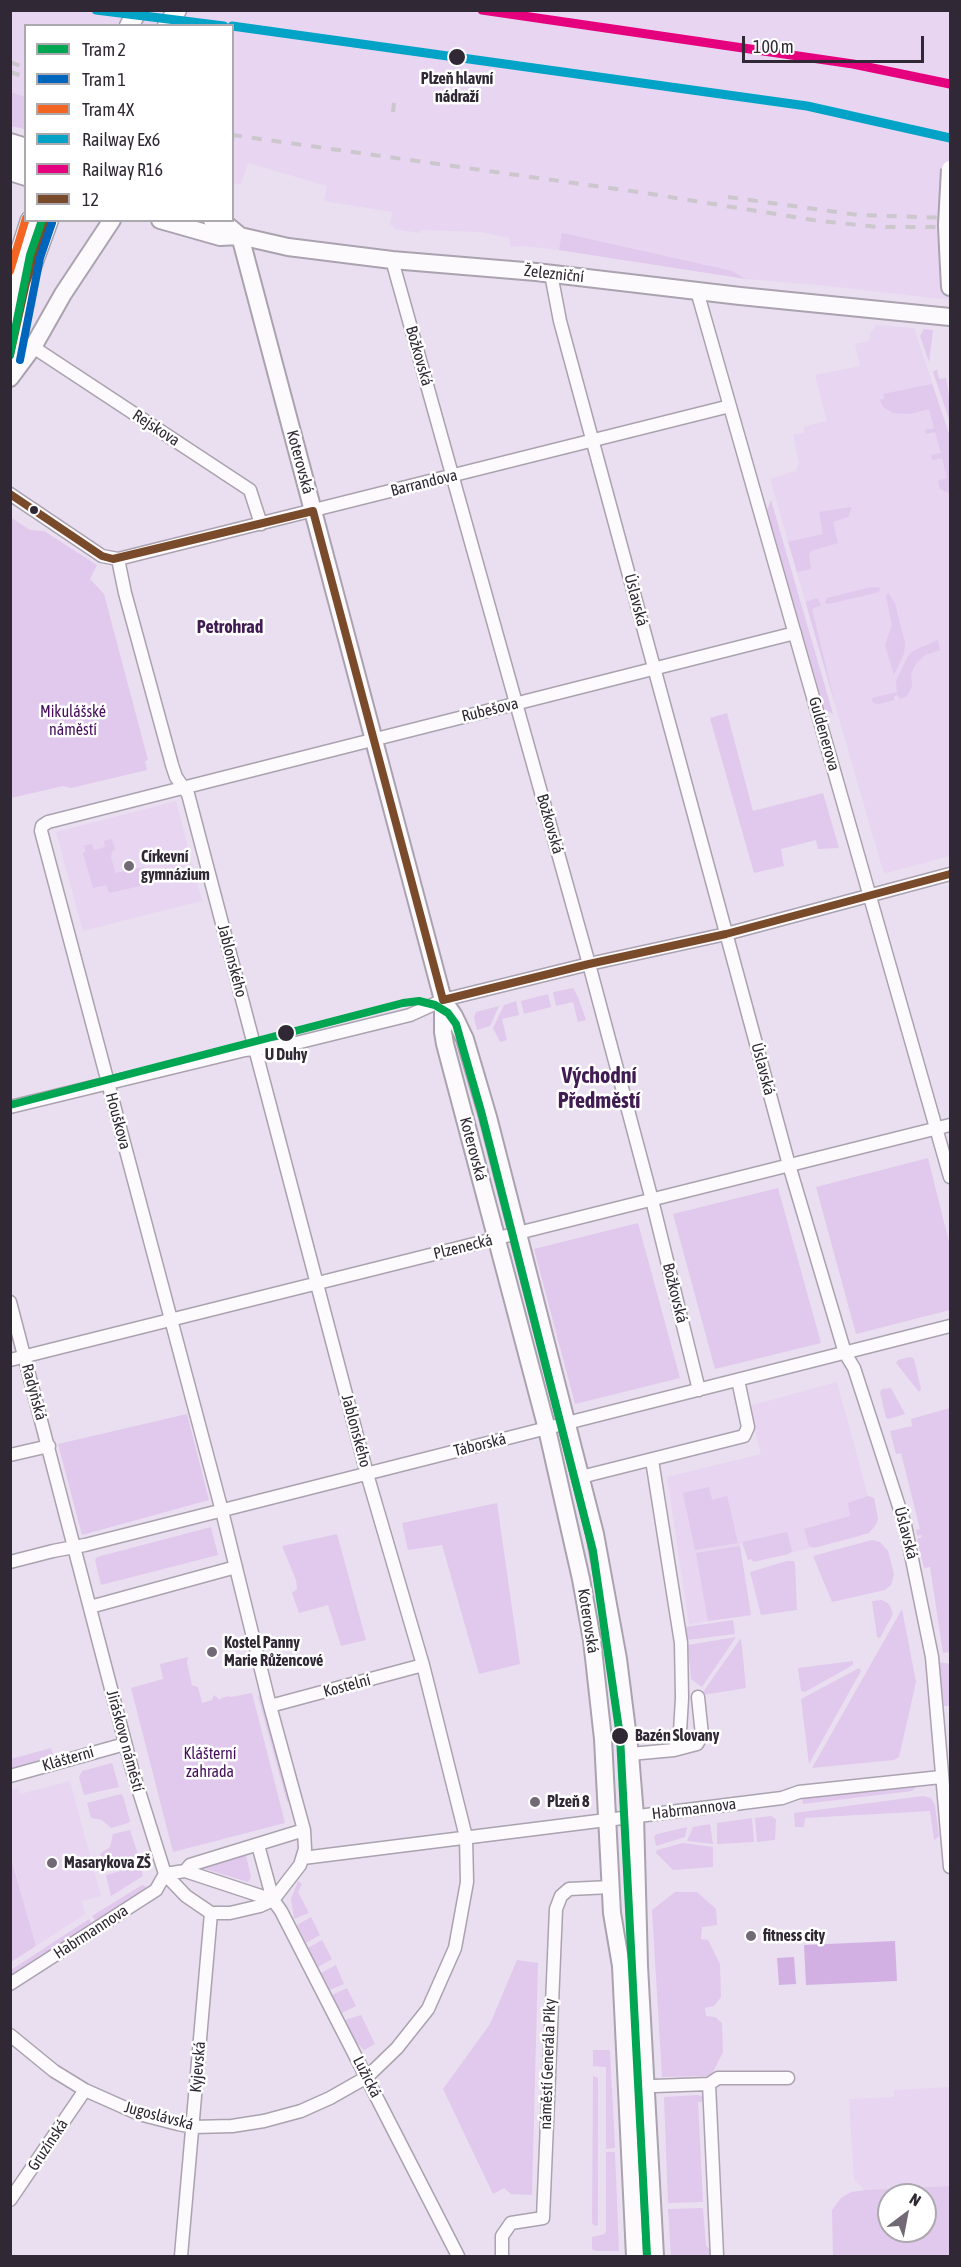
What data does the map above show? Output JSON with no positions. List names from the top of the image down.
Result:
{
  "streets": {
    "street": [
      "Železniční",
      "Božkovská",
      "Rejskova",
      "Koterovská",
      "Barrandova",
      "Úslavská",
      "Rubešova",
      "Guldenerova",
      "Jablonského",
      "Houškova",
      "Plzenecká",
      "Radyňská",
      "Táborská",
      "Kostelní",
      "Jiráskovo náměstí",
      "Klášterní",
      "Habrmannova",
      "náměstí Generála Píky",
      "Kyjevská",
      "Lužická",
      "Jugoslávská",
      "Gruzínská"
    ]
  },
  "crossings": [
    ["Železniční", "Božkovská"],
    ["Železniční", "Koterovská"],
    ["Železniční", "Úslavská"],
    ["Železniční", "Guldenerova"],
    ["Božkovská", "Barrandova"],
    ["Božkovská", "Rubešova"],
    ["Božkovská", "Plzenecká"],
    ["Božkovská", "Táborská"],
    ["Rejskova", "Barrandova"],
    ["Koterovská", "Barrandova"],
    ["Koterovská", "Rubešova"],
    ["Koterovská", "Plzenecká"],
    ["Koterovská", "Táborská"],
    ["Koterovská", "Habrmannova"],
    ["Koterovská", "náměstí Generála Píky"],
    ["Barrandova", "Úslavská"],
    ["Barrandova", "Guldenerova"],
    ["Úslavská", "Rubešova"],
    ["Úslavská", "Plzenecká"],
    ["Úslavská", "Táborská"],
    ["Úslavská", "Habrmannova"],
    ["Rubešova", "Guldenerova"],
    ["Rubešova", "Jablonského"],
    ["Rubešova", "Houškova"],
    ["Guldenerova", "Plzenecká"],
    ["Jablonského", "Houškova"],
    ["Jablonského", "Plzenecká"],
    ["Jablonského", "Táborská"],
    ["Jablonského", "Kostelní"],
    ["Jablonského", "Habrmannova"],
    ["Jablonského", "Jugoslávská"],
    ["Houškova", "Plzenecká"],
    ["Houškova", "Táborská"],
    ["Plzenecká", "Radyňská"],
    ["Radyňská", "Jiráskovo náměstí"],
    ["Jiráskovo náměstí", "Klášterní"],
    ["Jiráskovo náměstí", "Habrmannova"],
    ["Jiráskovo náměstí", "Kyjevská"],
    ["Kyjevská", "Jugoslávská"],
    ["Lužická", "Jugoslávská"],
    ["Jugoslávská", "Gruzínská"]
  ],
  "districts": ["Petrohrad", "Východní Předměstí"],
  "parks": ["Mikulášské náměstí", "Klášterní zahrada"],
  "places": [
    "Plzeň hlavní nádraží",
    "Církevní gymnázium",
    "U Duhy",
    "Kostel Panny Marie Růžencové",
    "Bazén Slovany",
    "Plzeň 8",
    "Masarykova ZŠ",
    "fitness city"
  ],
  "lines": [
    "rail line Ex6",
    "rail line R16",
    "tram line 2",
    "tram line 4X",
    "transit line 12",
    "tram line 1"
  ],
  "legend": [
    "Tram 2",
    "Tram 1",
    "Tram 4X",
    "Railway Ex6",
    "Railway R16",
    "12"
  ],
  "scale_bar": "100 m",
  "north": "top right"
}
